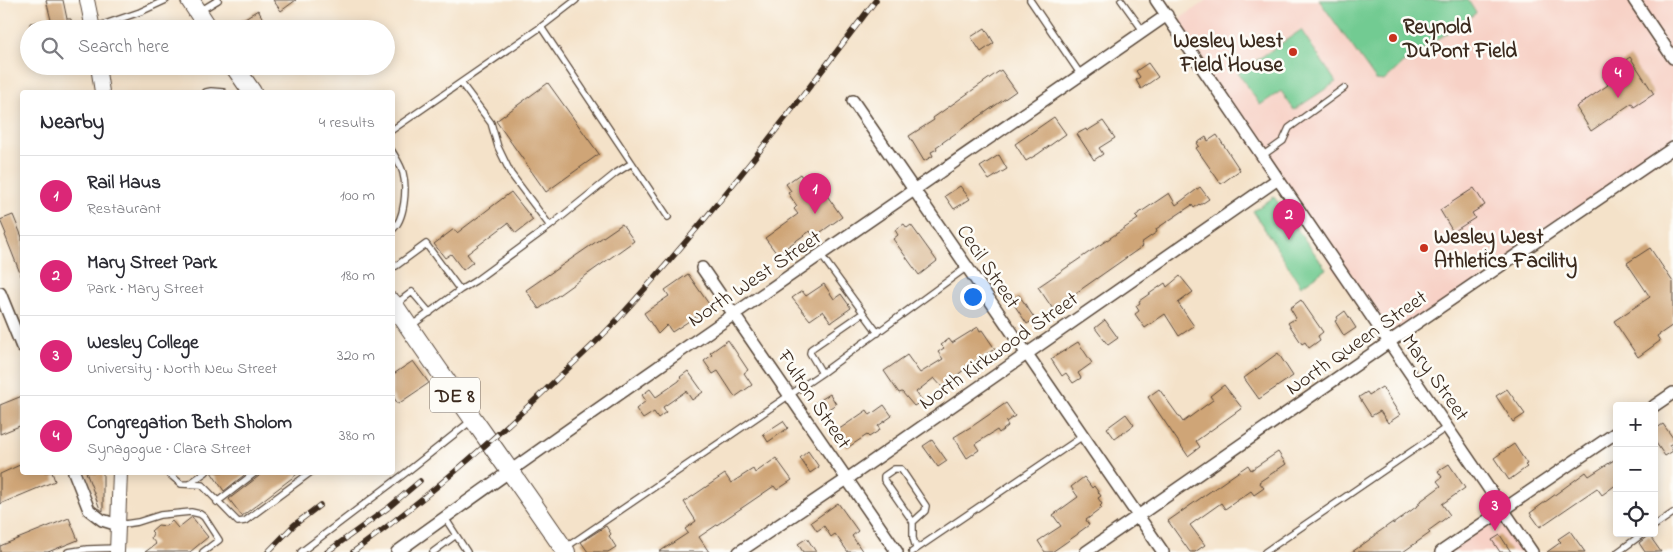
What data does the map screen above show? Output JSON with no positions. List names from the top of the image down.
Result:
{
  "streets": {
    "highway": ["DE 8"],
    "street": [
      "Cecil Street",
      "North West Street",
      "North Queen Street",
      "North Kirkwood Street",
      "Mary Street",
      "Fulton Street"
    ]
  },
  "crossings": [
    ["Cecil Street", "North West Street"],
    ["Cecil Street", "North Queen Street"],
    ["Cecil Street", "North Kirkwood Street"],
    ["North West Street", "Mary Street"],
    ["North West Street", "DE 8"],
    ["North West Street", "Fulton Street"],
    ["North Queen Street", "Mary Street"],
    ["North Kirkwood Street", "Mary Street"],
    ["North Kirkwood Street", "Fulton Street"]
  ],
  "places": ["Reynold DuPont Field", "Wesley West Field House", "Wesley West Athletics Facility"],
  "page": {
    "search": "Search here",
    "pins": [
      "4",
      "1",
      "2",
      "3"
    ],
    "heading": ["Nearby", "4 results"],
    "list": [
      {
        "mark": "1",
        "name": "Rail Haus",
        "note": "Restaurant",
        "value": "100 m"
      },
      {
        "mark": "2",
        "name": "Mary Street Park",
        "note": "Park · Mary Street",
        "value": "180 m"
      },
      {
        "mark": "3",
        "name": "Wesley College",
        "note": "University · North New Street",
        "value": "320 m"
      },
      {
        "mark": "4",
        "name": "Congregation Beth Sholom",
        "note": "Synagogue · Clara Street",
        "value": "380 m"
      }
    ],
    "map_buttons": ["+", "−"]
  }
}
